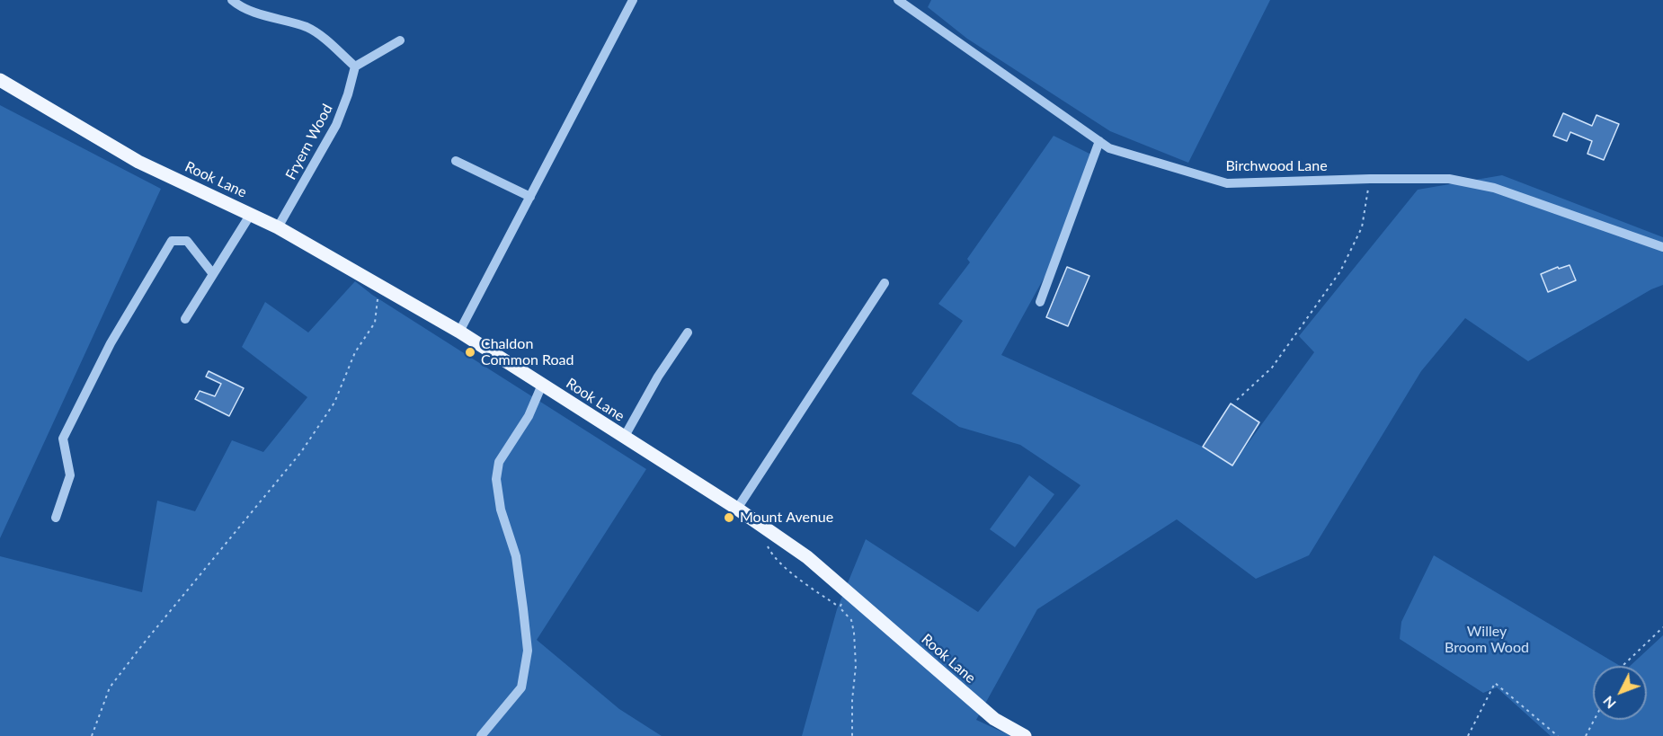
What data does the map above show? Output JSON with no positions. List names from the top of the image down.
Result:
{
  "streets": {
    "main road": ["Rook Lane"],
    "street": ["Fryern Wood", "Birchwood Lane"]
  },
  "crossings": [
    ["Fryern Wood", "Rook Lane"]
  ],
  "parks": ["Willey Broom Wood"],
  "places": ["Chaldon Common Road", "Mount Avenue"],
  "north": "bottom left"
}
